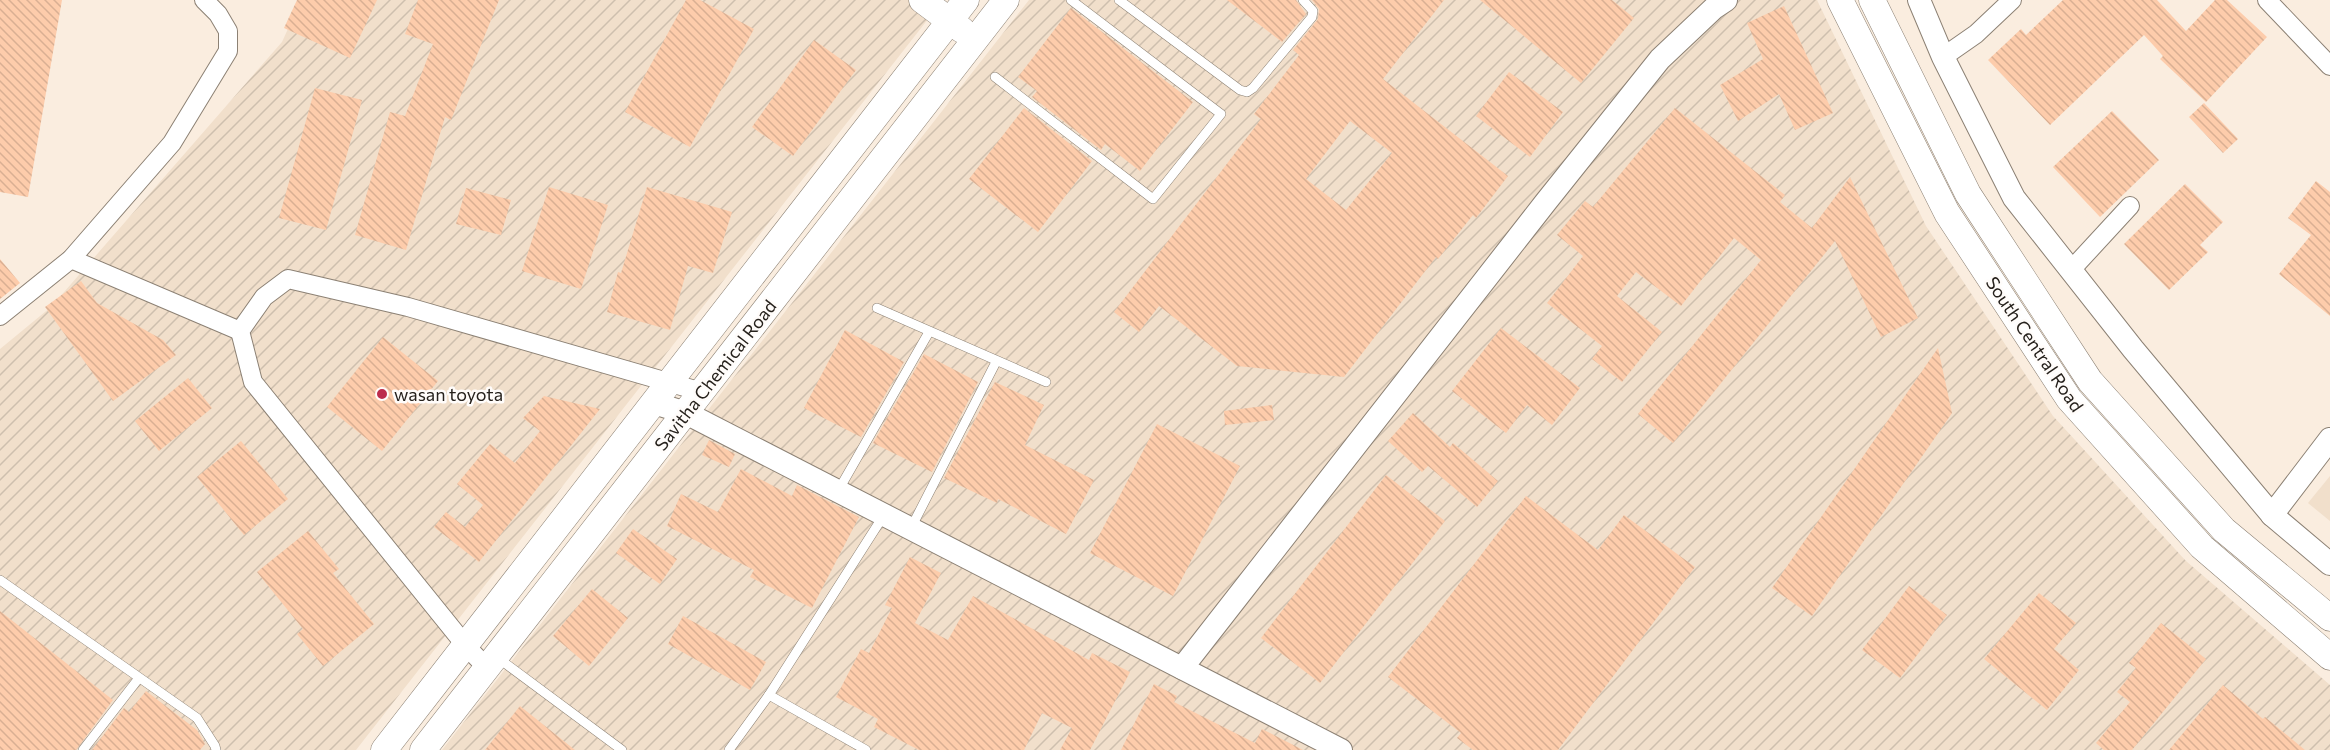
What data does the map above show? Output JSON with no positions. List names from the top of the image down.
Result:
{
  "streets": {
    "main road": ["South Central Road", "Savitha Chemical Road"]
  },
  "places": ["wasan toyota"]
}
